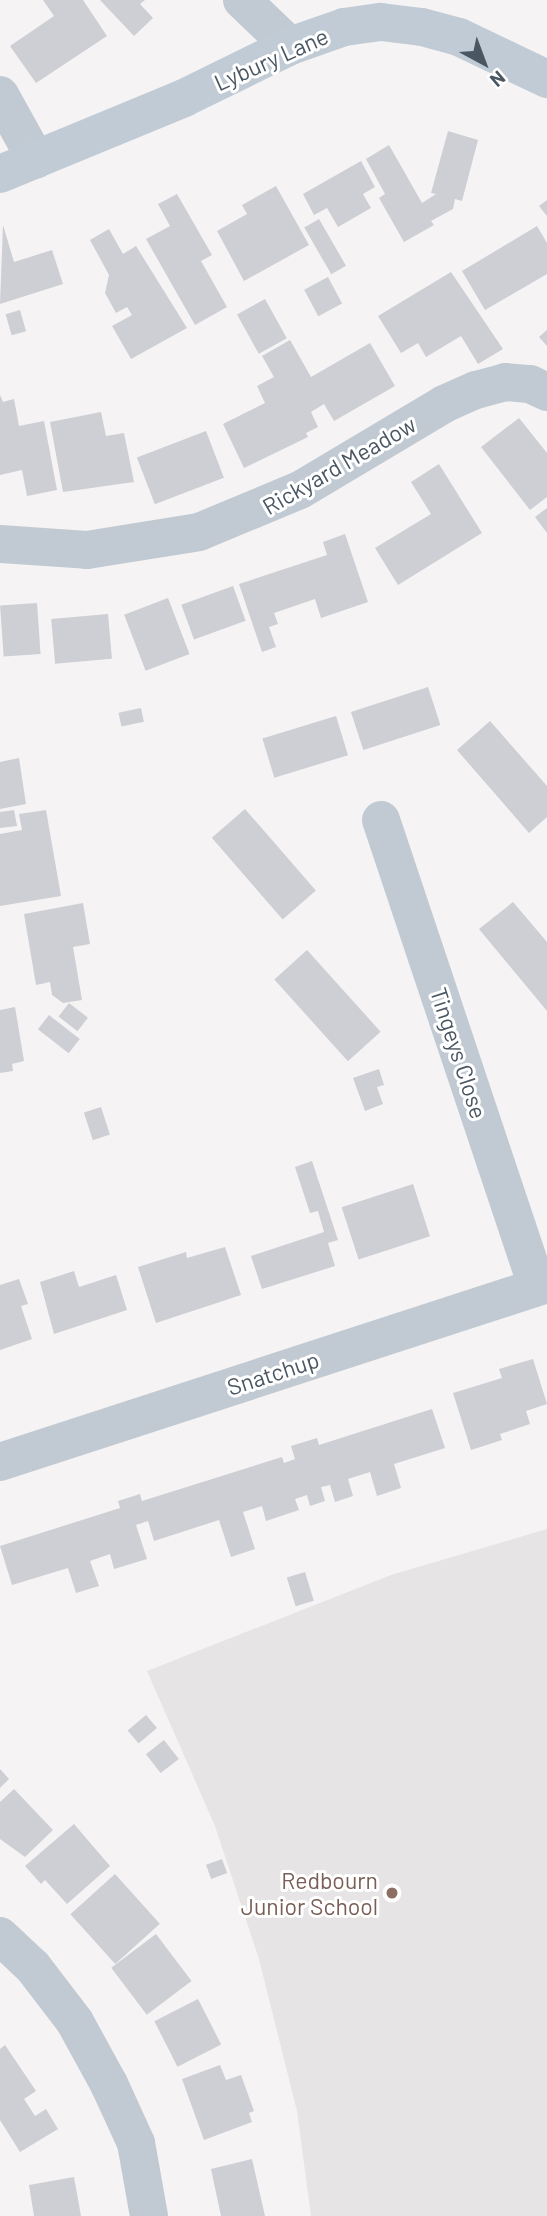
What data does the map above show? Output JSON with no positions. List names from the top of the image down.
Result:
{
  "streets": {
    "street": [
      "Lybury Lane",
      "Rickyard Meadow",
      "Tingeys Close",
      "Snatchup"
    ]
  },
  "crossings": [
    ["Tingeys Close", "Snatchup"]
  ],
  "places": ["Redbourn Junior School"],
  "north": "bottom right"
}
